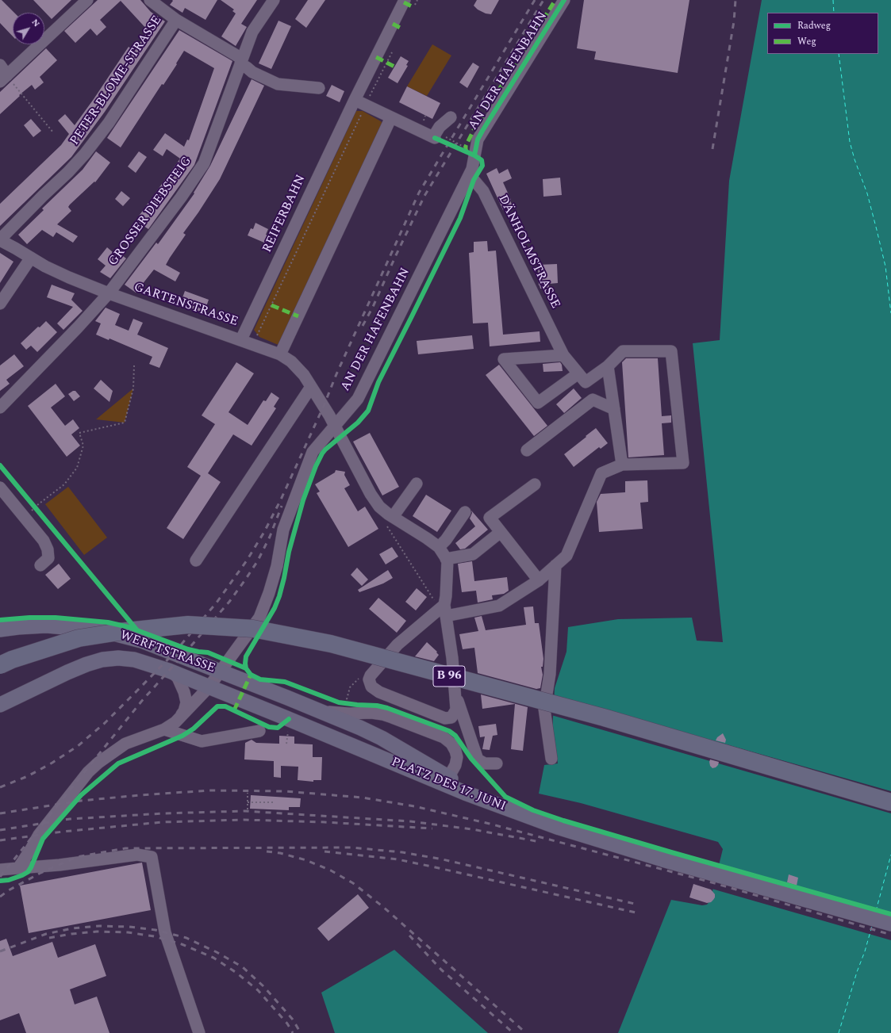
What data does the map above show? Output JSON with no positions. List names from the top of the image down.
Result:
{
  "streets": {
    "highway": ["B 96"],
    "main road": ["WERFTSTRASSE", "PLATZ DES 17. JUNI"],
    "street": [
      "AN DER HAFENBAHN",
      "PETER-BLOME-STRASSE",
      "GROSSER DIEBSTEIG",
      "REIFERBAHN",
      "DÄNHOLMSTRASSE",
      "GARTENSTRASSE"
    ]
  },
  "crossings": [
    ["AN DER HAFENBAHN", "DÄNHOLMSTRASSE"],
    ["AN DER HAFENBAHN", "GARTENSTRASSE"],
    ["AN DER HAFENBAHN", "WERFTSTRASSE"],
    ["AN DER HAFENBAHN", "PLATZ DES 17. JUNI"],
    ["PETER-BLOME-STRASSE", "GARTENSTRASSE"],
    ["GROSSER DIEBSTEIG", "GARTENSTRASSE"],
    ["REIFERBAHN", "GARTENSTRASSE"],
    ["WERFTSTRASSE", "PLATZ DES 17. JUNI"]
  ],
  "legend": ["Radweg", "Weg"],
  "north": "top right"
}
